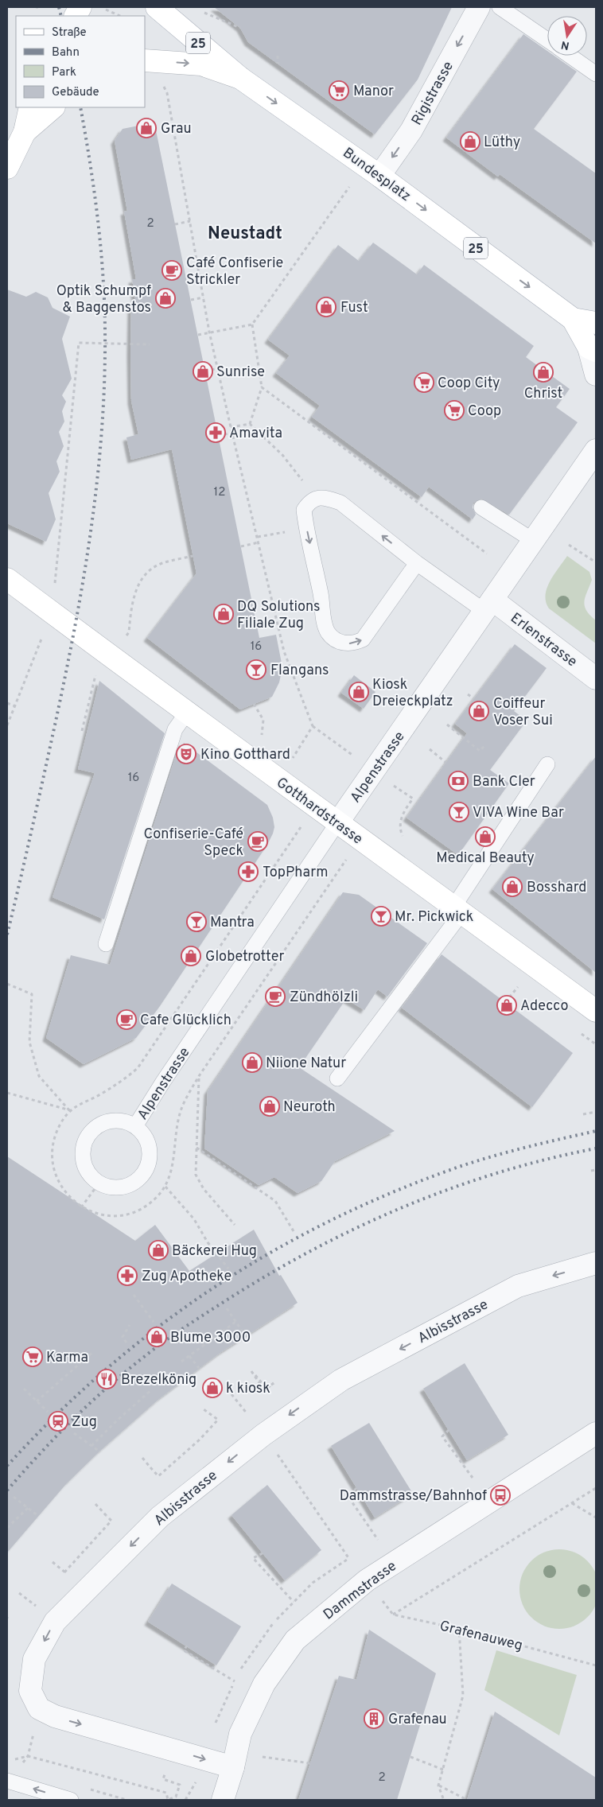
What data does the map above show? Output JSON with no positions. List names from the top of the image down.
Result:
{
  "streets": {
    "main road": ["25", "Bundesplatz", "Gotthardstrasse"],
    "street": [
      "Rigistrasse",
      "Erlenstrasse",
      "Alpenstrasse",
      "Albisstrasse",
      "Dammstrasse"
    ],
    "path": ["Grafenauweg"]
  },
  "crossings": [
    ["25", "Bundesplatz"],
    ["Rigistrasse", "Bundesplatz"],
    ["Erlenstrasse", "Alpenstrasse"],
    ["Alpenstrasse", "Gotthardstrasse"],
    ["Albisstrasse", "Dammstrasse"]
  ],
  "one_way": ["Rigistrasse", "Bundesplatz"],
  "districts": ["Neustadt"],
  "places": {
    "supermarket": [
      "Manor",
      "Coop City",
      "Coop",
      "Karma"
    ],
    "shop": [
      "Grau",
      "Lüthy",
      "Optik Schumpf & Baggenstos",
      "Fust",
      "Sunrise",
      "Christ",
      "DQ Solutions Filiale Zug",
      "Kiosk Dreieckplatz",
      "Coiffeur Voser Sui",
      "Medical Beauty",
      "Bosshard",
      "Globetrotter",
      "Adecco",
      "Niione Natur",
      "Neuroth",
      "Bäckerei Hug",
      "Blume 3000",
      "k kiosk"
    ],
    "cafe": [
      "Café Confiserie Strickler",
      "Confiserie-Café Speck",
      "Zündhölzli",
      "Cafe Glücklich"
    ],
    "pharmacy": ["Amavita", "TopPharm", "Zug Apotheke"],
    "bar": [
      "Flangans",
      "VIVA Wine Bar",
      "Mr. Pickwick",
      "Mantra"
    ],
    "theatre": ["Kino Gotthard"],
    "bank": ["Bank Cler"],
    "restaurant": ["Brezelkönig"],
    "station": ["Zug"],
    "bus stop": ["Dammstrasse/Bahnhof"],
    "building": ["Grafenau"]
  },
  "house_numbers": [
    "2",
    "12",
    "16",
    "16",
    "2"
  ],
  "legend": [
    "Straße",
    "Bahn",
    "Park",
    "Gebäude"
  ],
  "north": "bottom"
}
